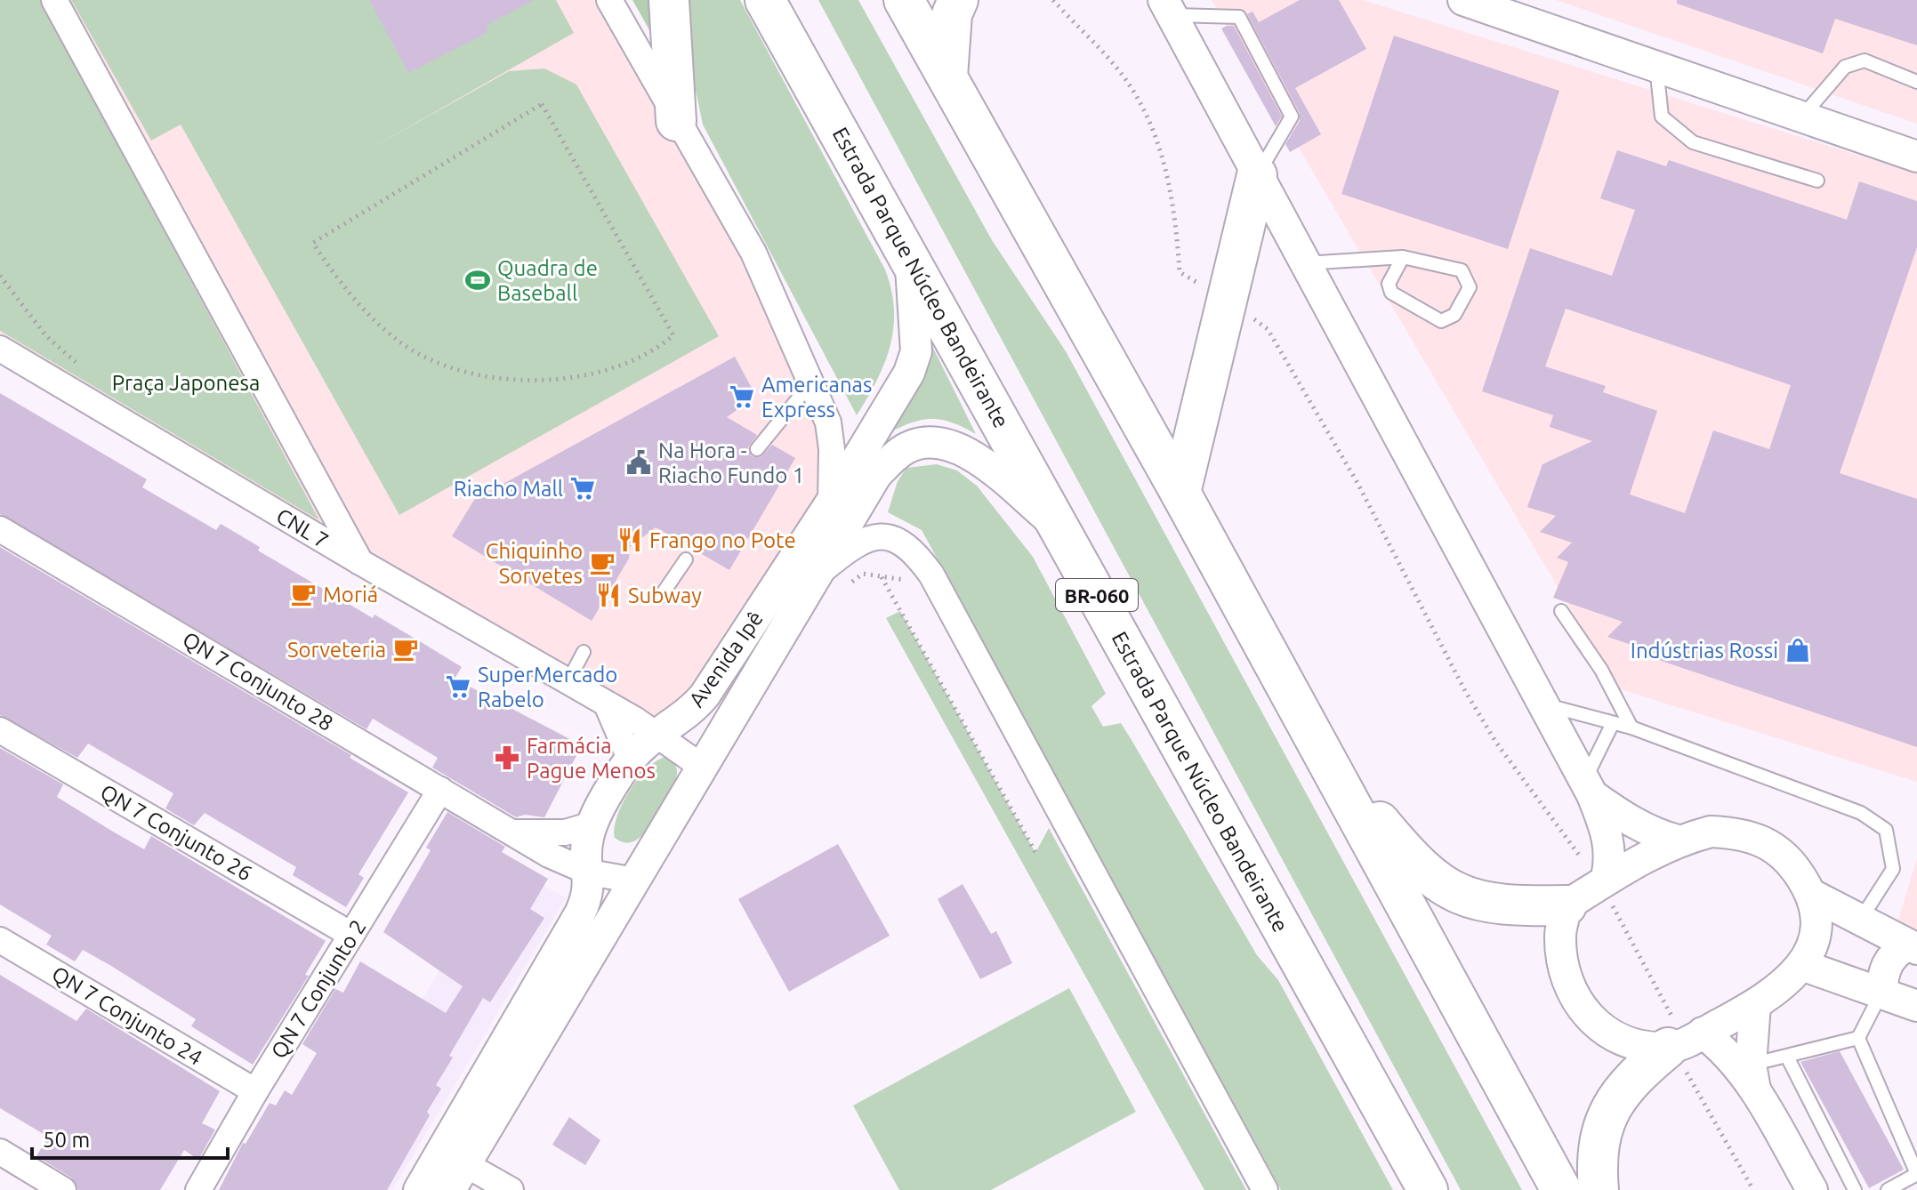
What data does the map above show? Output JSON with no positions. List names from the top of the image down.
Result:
{
  "streets": {
    "highway": ["Estrada Parque Núcleo Bandeirante", "BR-060"],
    "street": [
      "CNL 7",
      "Avenida Ipê",
      "QN 7 Conjunto 28",
      "QN 7 Conjunto 26",
      "QN 7 Conjunto 2",
      "QN 7 Conjunto 24"
    ]
  },
  "crossings": [
    ["Estrada Parque Núcleo Bandeirante", "Avenida Ipê"],
    ["CNL 7", "Avenida Ipê"],
    ["Avenida Ipê", "QN 7 Conjunto 28"],
    ["QN 7 Conjunto 28", "QN 7 Conjunto 2"],
    ["QN 7 Conjunto 26", "QN 7 Conjunto 2"],
    ["QN 7 Conjunto 2", "QN 7 Conjunto 24"]
  ],
  "parks": ["Praça Japonesa"],
  "places": {
    "sports": ["Quadra de Baseball"],
    "supermarket": ["Americanas Express", "Riacho Mall", "SuperMercado Rabelo"],
    "public building": ["Na Hora - Riacho Fundo 1"],
    "restaurant": ["Frango no Pote", "Subway"],
    "cafe": ["Chiquinho Sorvetes", "Moriá", "Sorveteria"],
    "shop": ["Indústrias Rossi"],
    "pharmacy": ["Farmácia Pague Menos"]
  },
  "scale_bar": "50 m"
}
